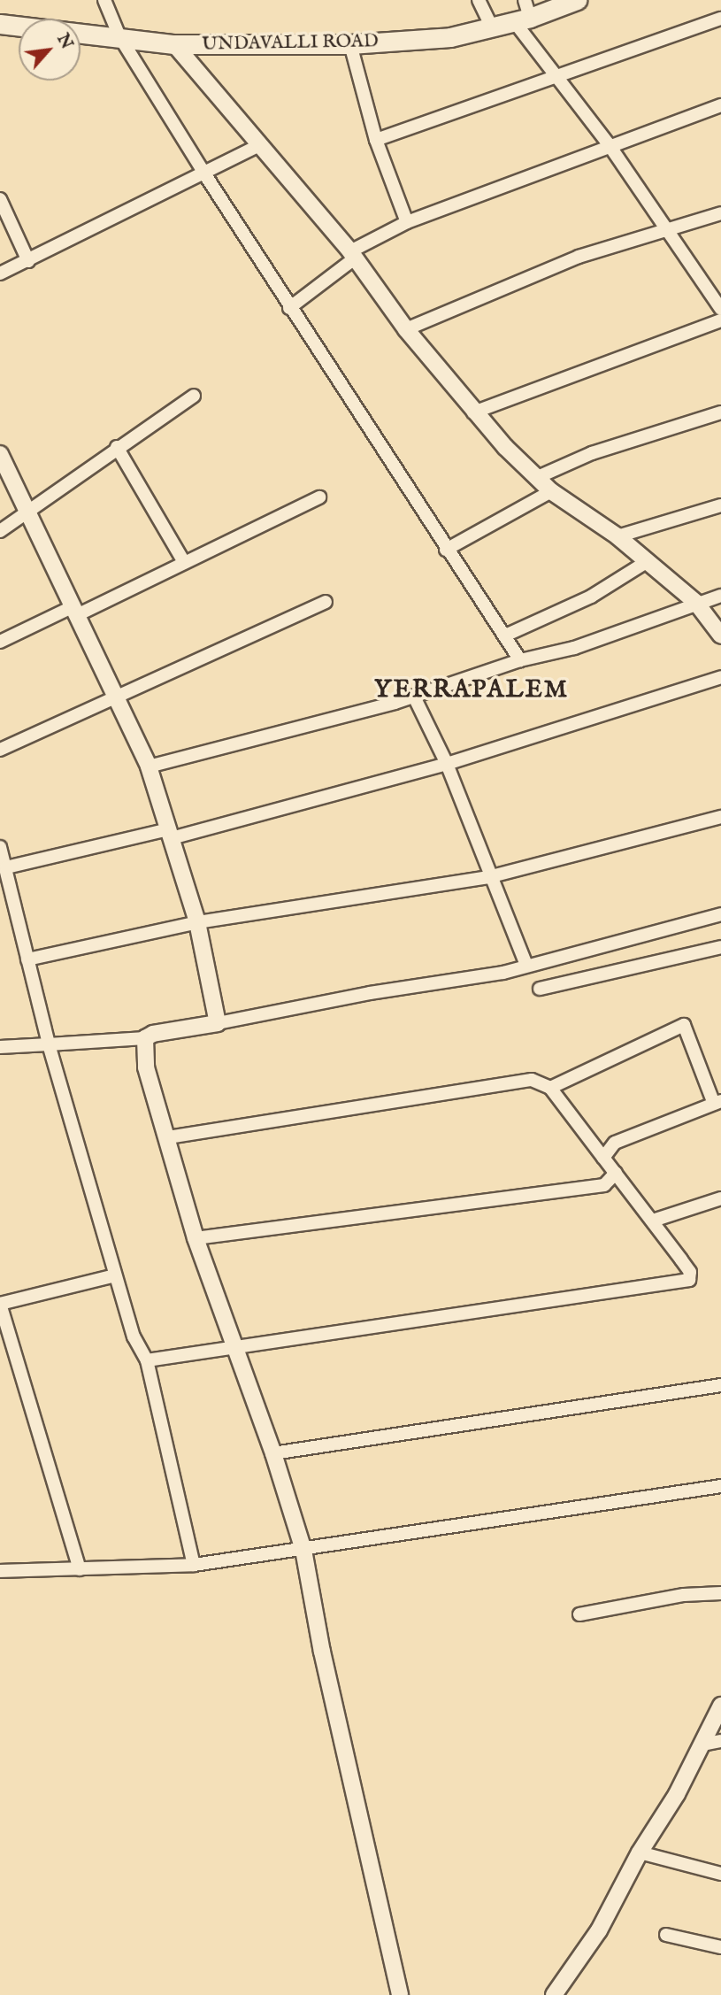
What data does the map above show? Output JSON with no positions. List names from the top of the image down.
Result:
{
  "streets": {
    "main road": ["UNDAVALLI ROAD"]
  },
  "districts": ["YERRAPALEM"],
  "north": "top right"
}
